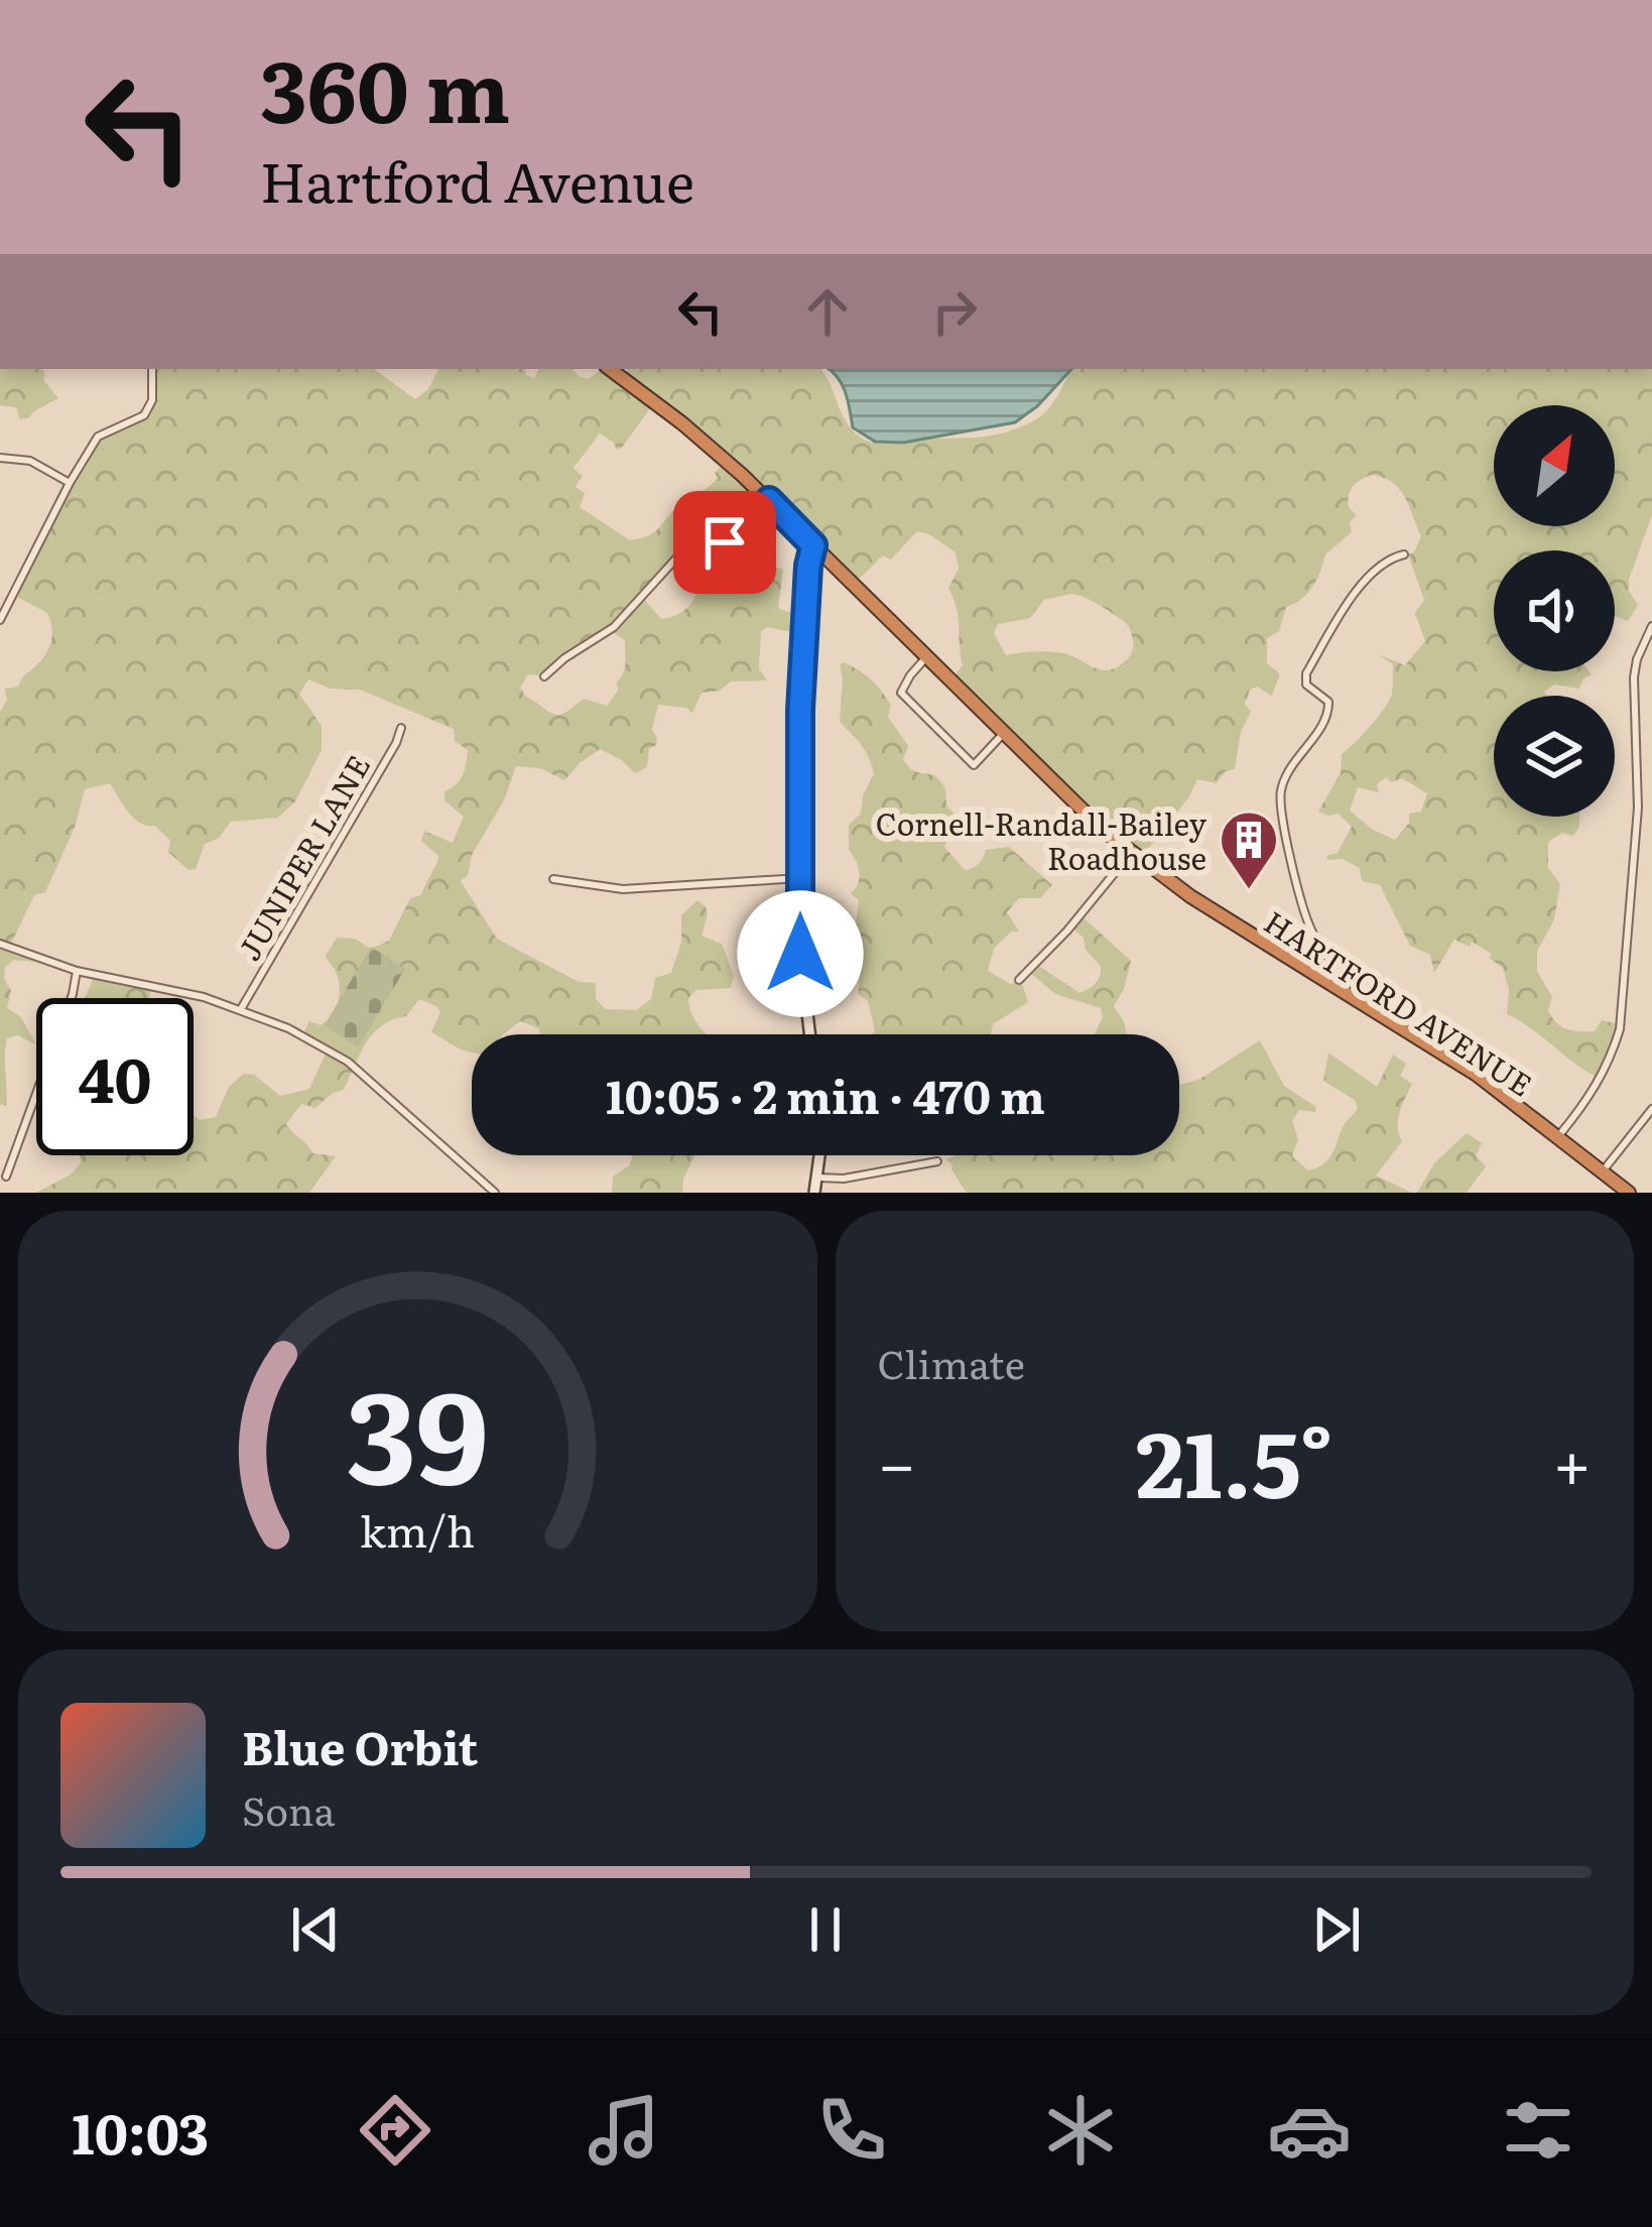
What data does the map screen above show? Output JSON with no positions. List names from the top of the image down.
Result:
{
  "streets": {
    "highway": ["HARTFORD AVENUE"],
    "street": ["JUNIPER LANE"]
  },
  "places": {
    "building": ["Cornell-Randall-Bailey Roadhouse"]
  },
  "north": "top right",
  "page": {
    "turn": ["360 m", "Hartford Avenue"],
    "limit": "40",
    "trip": "10:05 · 2 min · 470 m",
    "tile": "Climate",
    "heat": ["−", "21.5°", "+"],
    "song": ["Blue Orbit", "Sona"],
    "tabs": "10:03",
    "gauge": ["39", "km/h"]
  }
}
